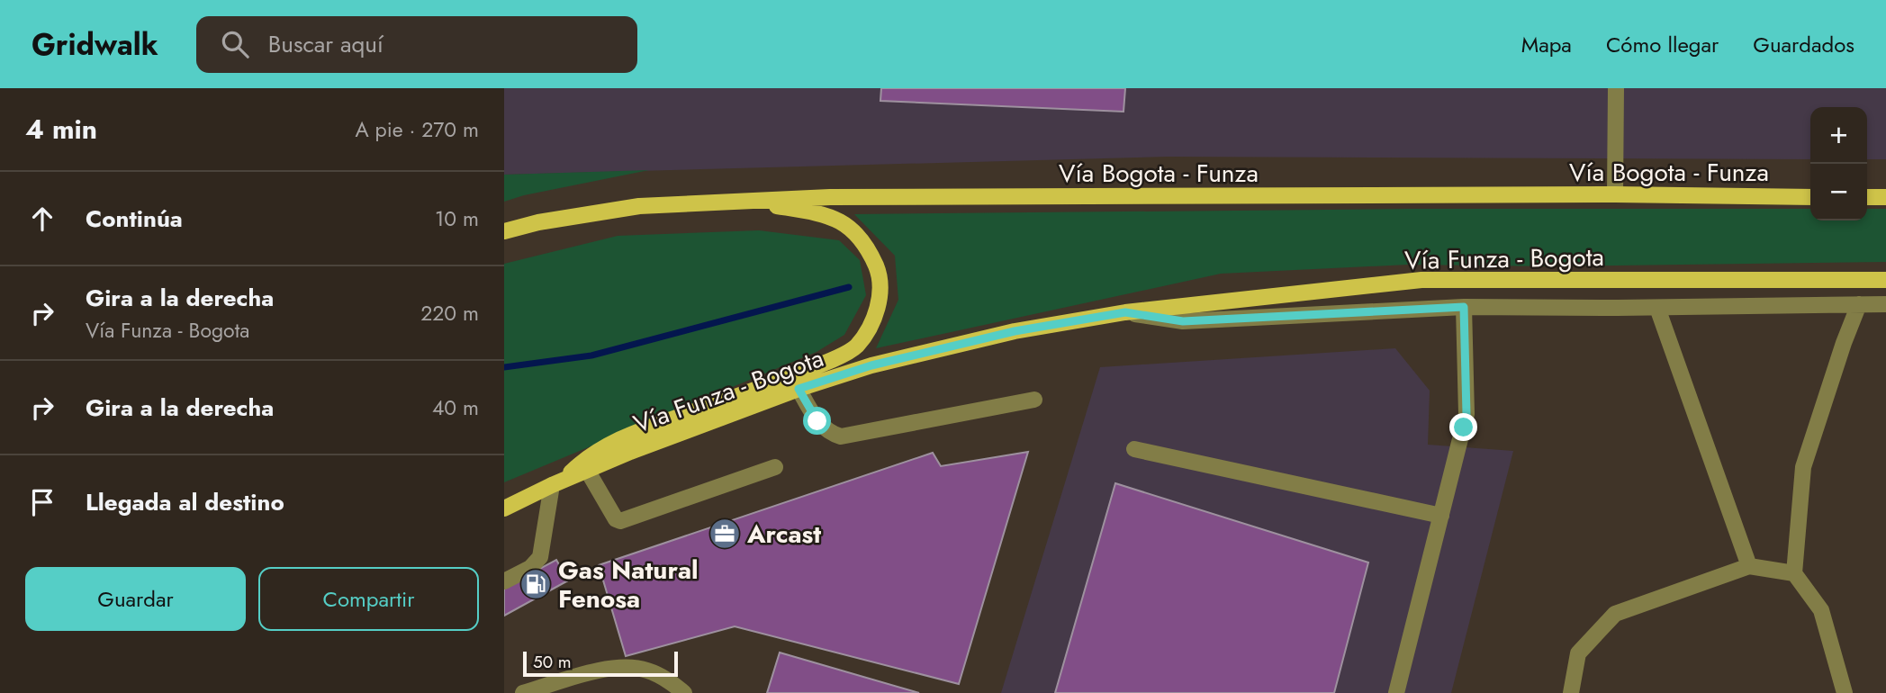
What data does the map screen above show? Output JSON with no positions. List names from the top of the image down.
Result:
{
  "streets": {
    "main road": ["Vía Bogota - Funza", "Vía Funza - Bogota"]
  },
  "places": {
    "office": ["Arcast"],
    "fuel station": ["Gas Natural Fenosa"]
  },
  "scale_bar": "50 m",
  "page": {
    "header": "Gridwalk",
    "search": "Buscar aquí",
    "nav": ["Mapa", "Cómo llegar", "Guardados"],
    "heading": ["4 min", "A pie · 270 m"],
    "map_buttons": ["+", "−"],
    "list": [
      ["Continúa", "10 m"],
      ["Gira a la derecha", "Vía Funza - Bogota", "220 m"],
      ["Gira a la derecha", "40 m"],
      "Llegada al destino"
    ],
    "buttons": ["Guardar", "Compartir"],
    "scale": "50 m"
  }
}
